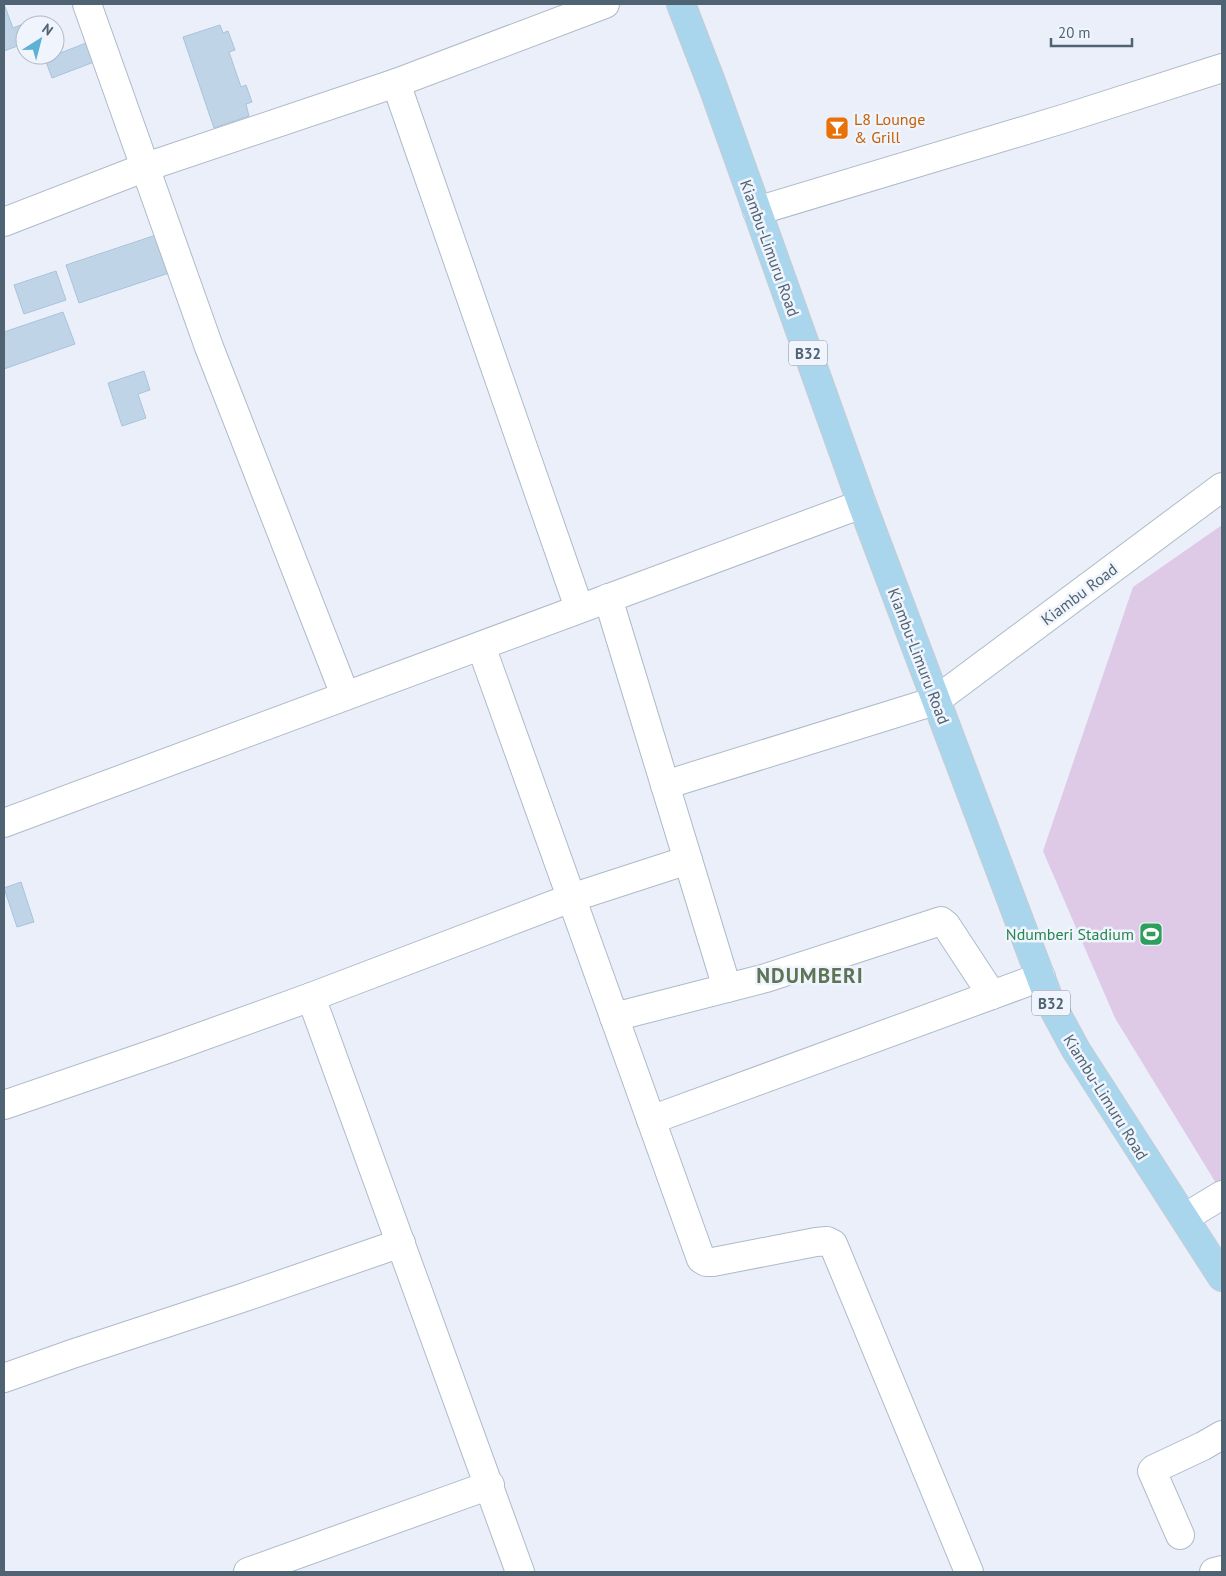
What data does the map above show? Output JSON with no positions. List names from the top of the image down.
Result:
{
  "streets": {
    "highway": ["Kiambu-Limuru Road", "B32"],
    "street": ["Kiambu Road"]
  },
  "crossings": [
    ["Kiambu-Limuru Road", "Kiambu Road"]
  ],
  "districts": ["NDUMBERI"],
  "places": {
    "bar": ["L8 Lounge & Grill"],
    "sports": ["Ndumberi Stadium"]
  },
  "scale_bar": "20 m",
  "north": "top right"
}
